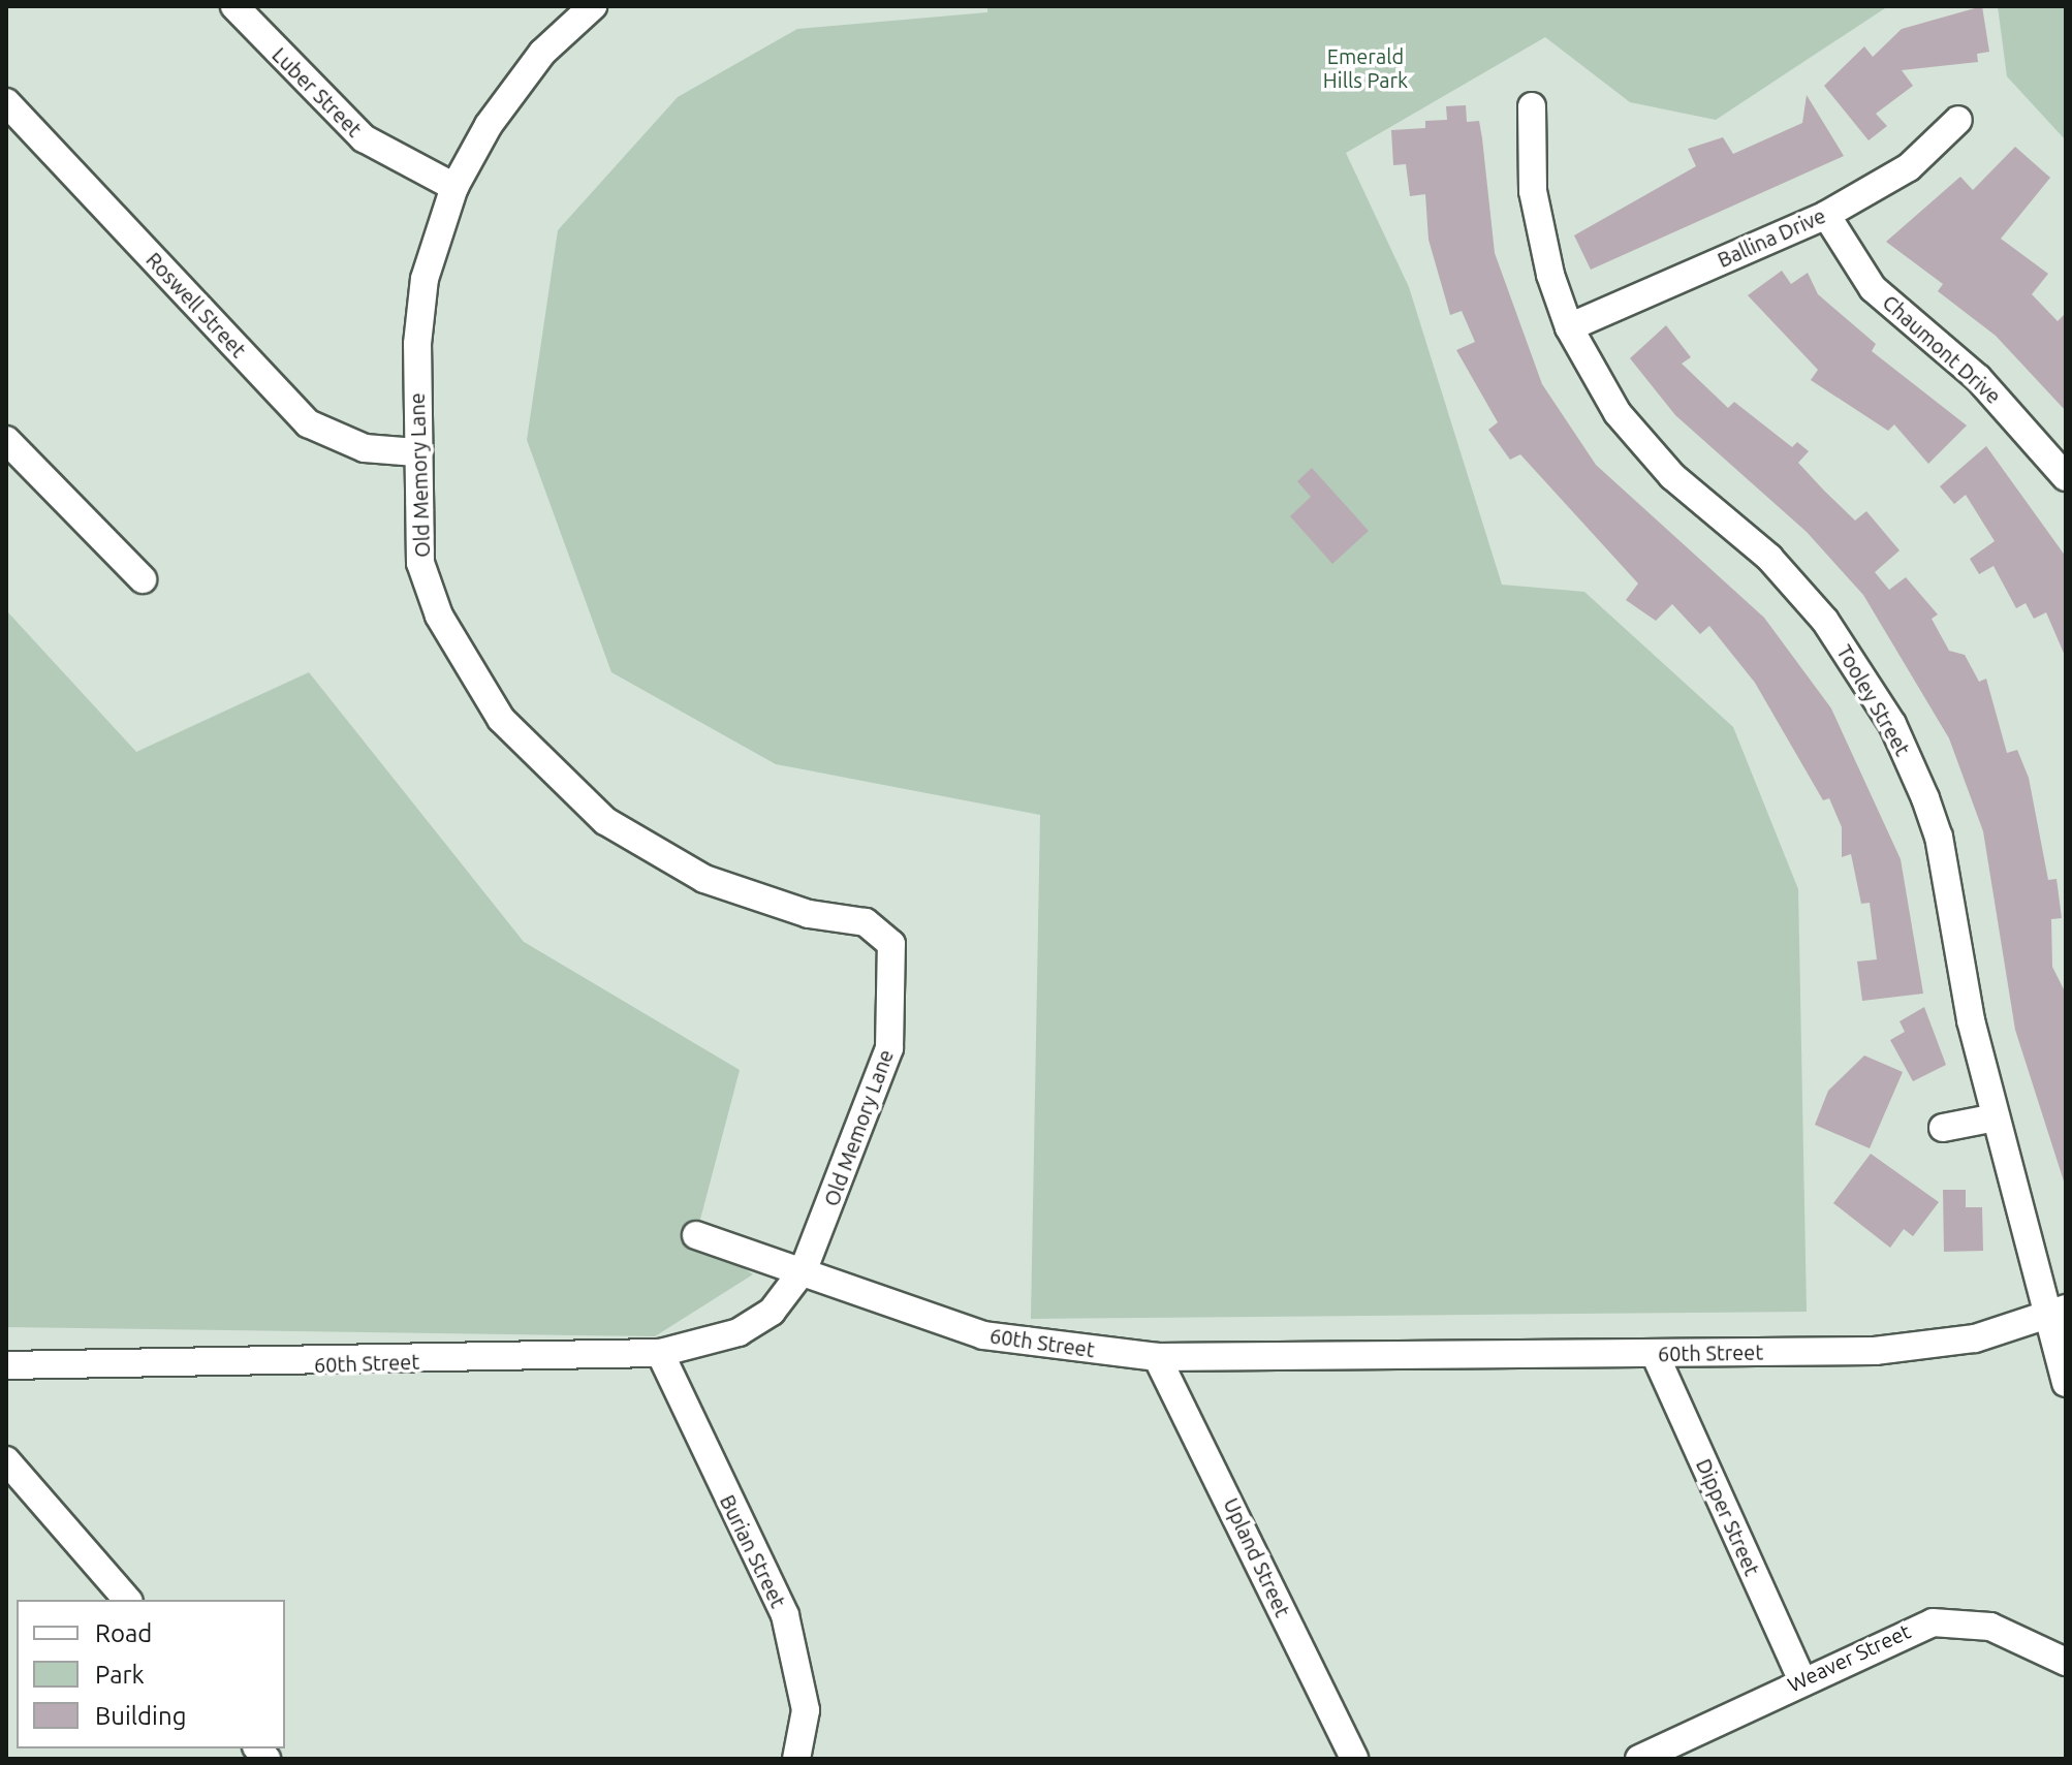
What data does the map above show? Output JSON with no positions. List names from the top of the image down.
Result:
{
  "streets": {
    "street": [
      "Luber Street",
      "Ballina Drive",
      "Roswell Street",
      "Chaumont Drive",
      "Old Memory Lane",
      "Tooley Street",
      "60th Street",
      "Dipper Street",
      "Burian Street",
      "Upland Street",
      "Weaver Street"
    ]
  },
  "crossings": [
    ["Luber Street", "Old Memory Lane"],
    ["Ballina Drive", "Chaumont Drive"],
    ["Ballina Drive", "Tooley Street"],
    ["Roswell Street", "Old Memory Lane"],
    ["Old Memory Lane", "60th Street"],
    ["Tooley Street", "60th Street"],
    ["60th Street", "Dipper Street"],
    ["60th Street", "Burian Street"],
    ["60th Street", "Upland Street"],
    ["Dipper Street", "Weaver Street"]
  ],
  "parks": ["Emerald Hills Park"],
  "legend": ["Road", "Park", "Building"]
}
